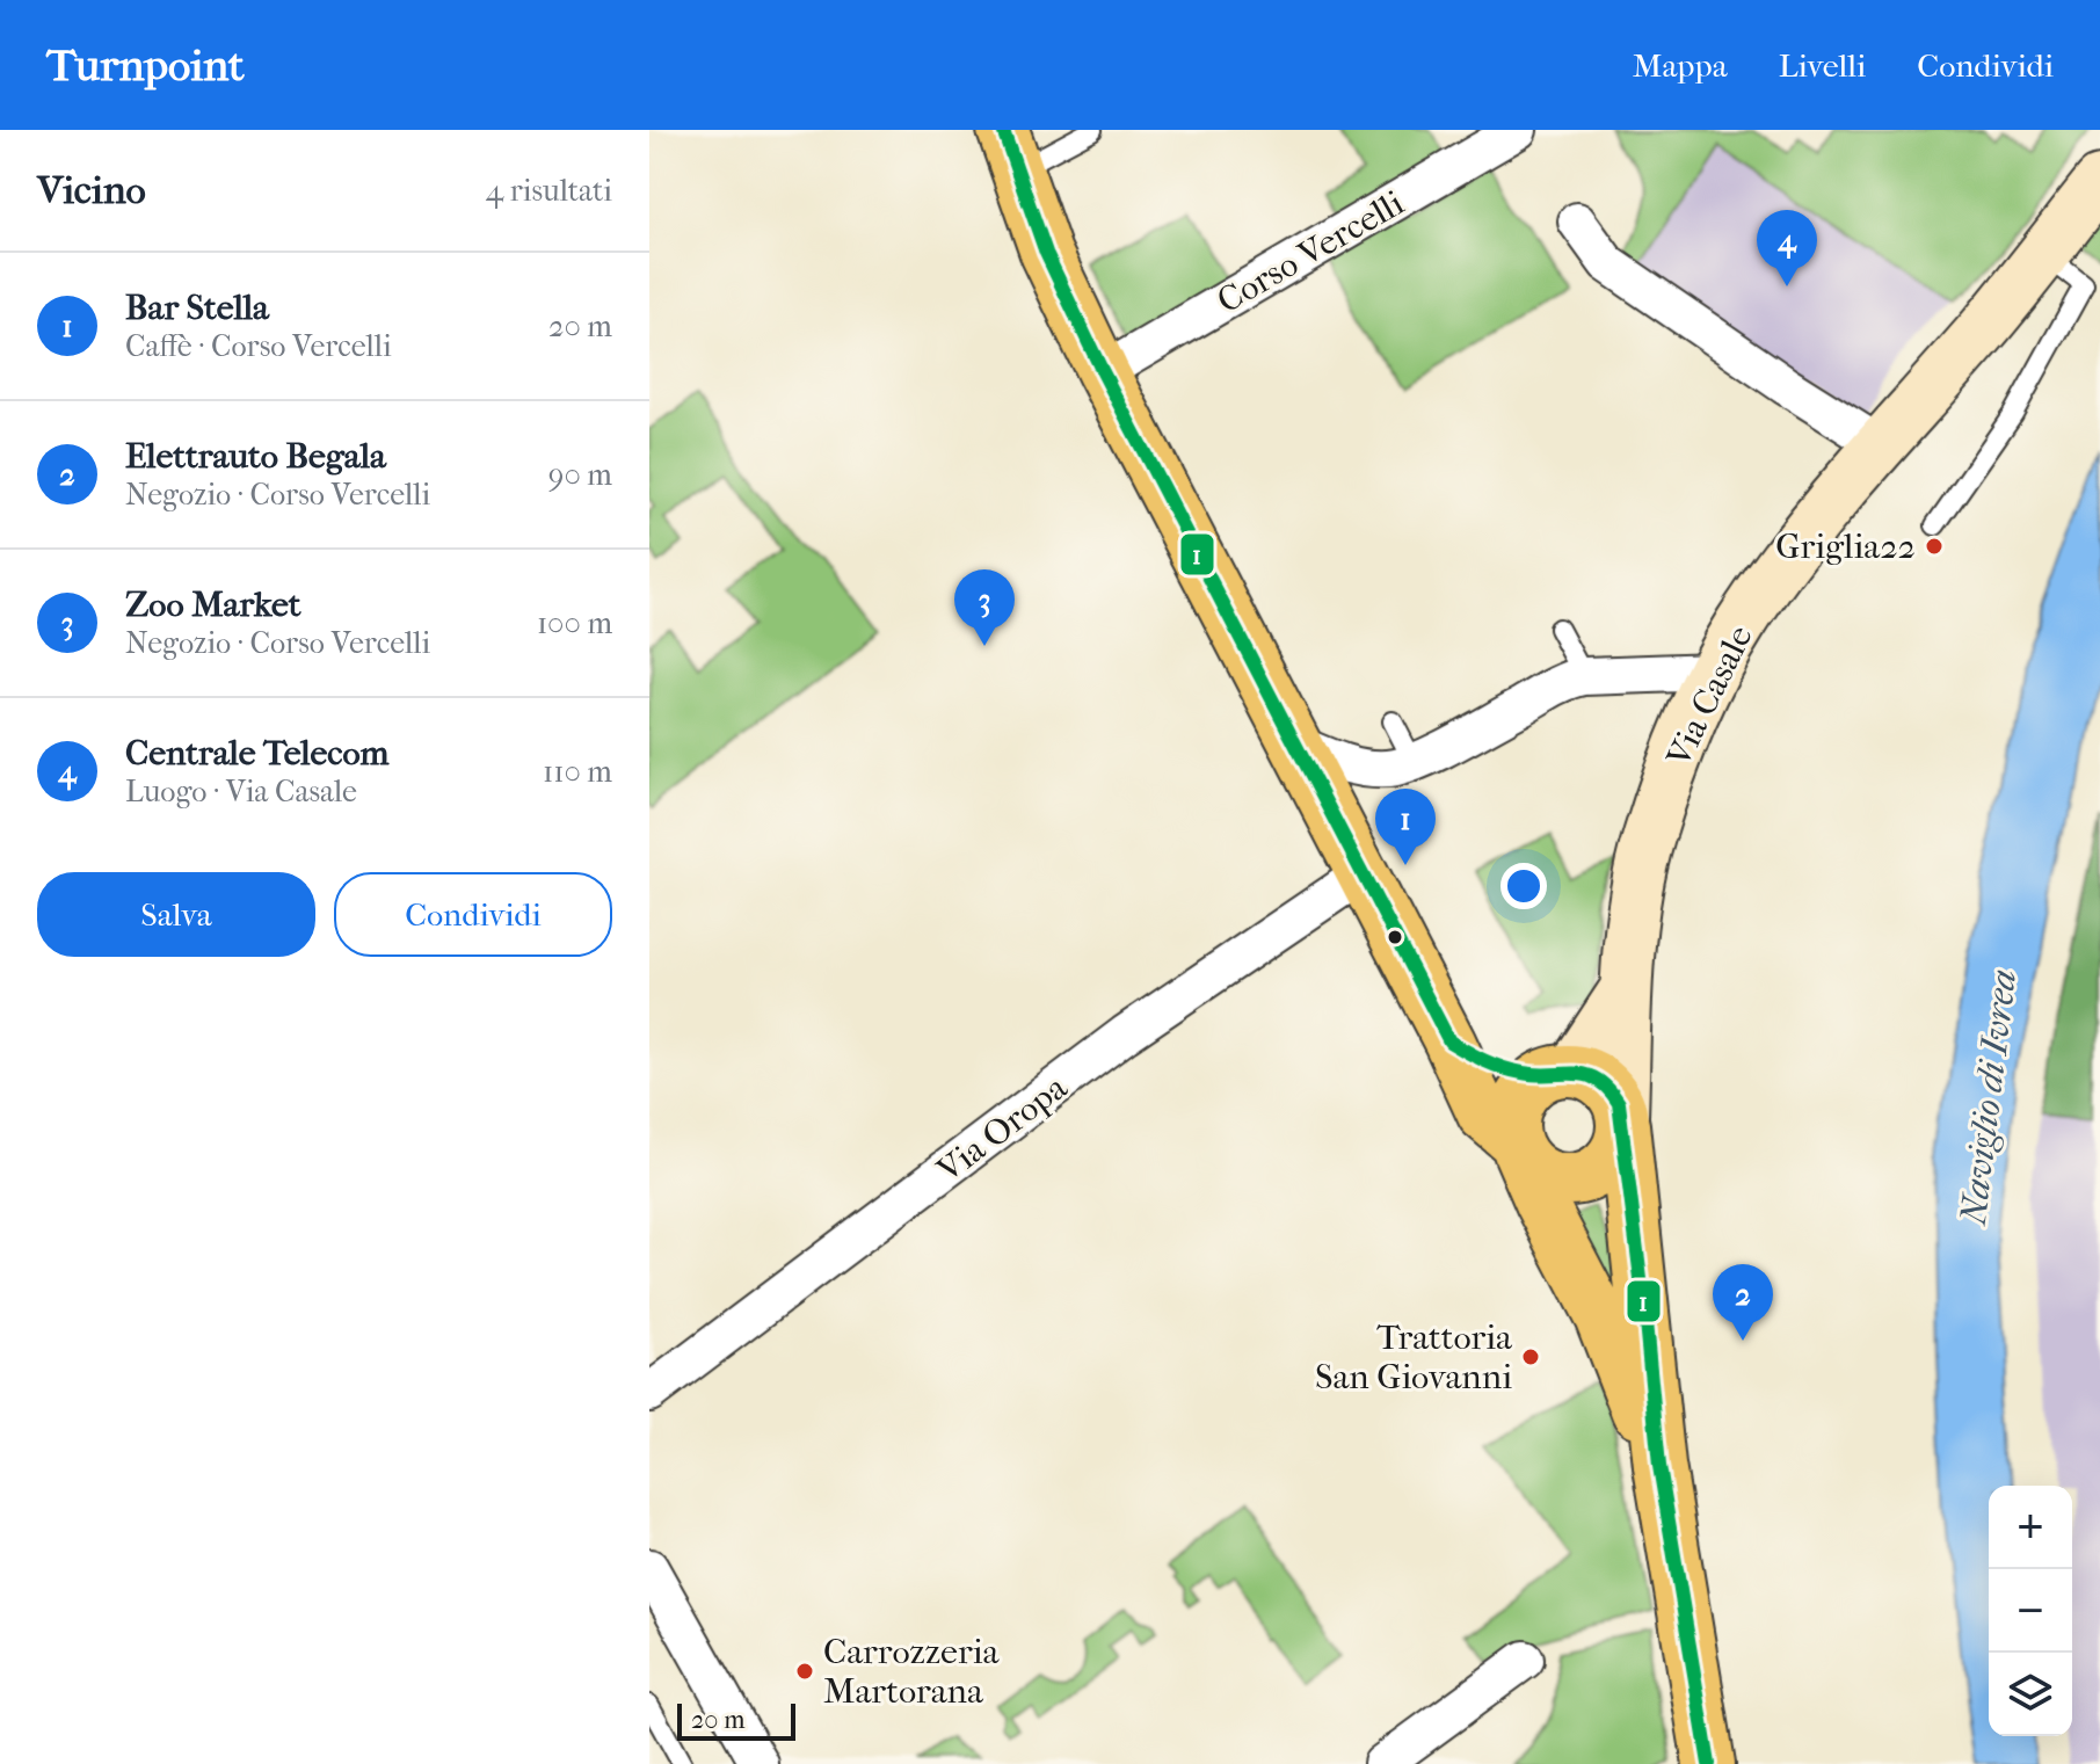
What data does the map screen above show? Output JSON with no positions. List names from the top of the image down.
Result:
{
  "streets": {
    "main road": ["Via Casale"],
    "street": ["Corso Vercelli", "Via Oropa"]
  },
  "water": ["Naviglio di Ivrea"],
  "places": ["Griglia22", "Trattoria San Giovanni", "Carrozzeria Martorana"],
  "lines": ["transit line 1"],
  "scale_bar": "20 m",
  "page": {
    "header": "Turnpoint",
    "nav": ["Mappa", "Livelli", "Condividi"],
    "heading": ["Vicino", "4 risultati"],
    "pins": [
      "4",
      "3",
      "1",
      "2"
    ],
    "list": [
      {
        "mark": "1",
        "name": "Bar Stella",
        "note": "Caffè · Corso Vercelli",
        "value": "20 m"
      },
      {
        "mark": "2",
        "name": "Elettrauto Begala",
        "note": "Negozio · Corso Vercelli",
        "value": "90 m"
      },
      {
        "mark": "3",
        "name": "Zoo Market",
        "note": "Negozio · Corso Vercelli",
        "value": "100 m"
      },
      {
        "mark": "4",
        "name": "Centrale Telecom",
        "note": "Luogo · Via Casale",
        "value": "110 m"
      }
    ],
    "buttons": ["Salva", "Condividi"],
    "map_buttons": ["+", "−"],
    "scale": "20 m"
  }
}
